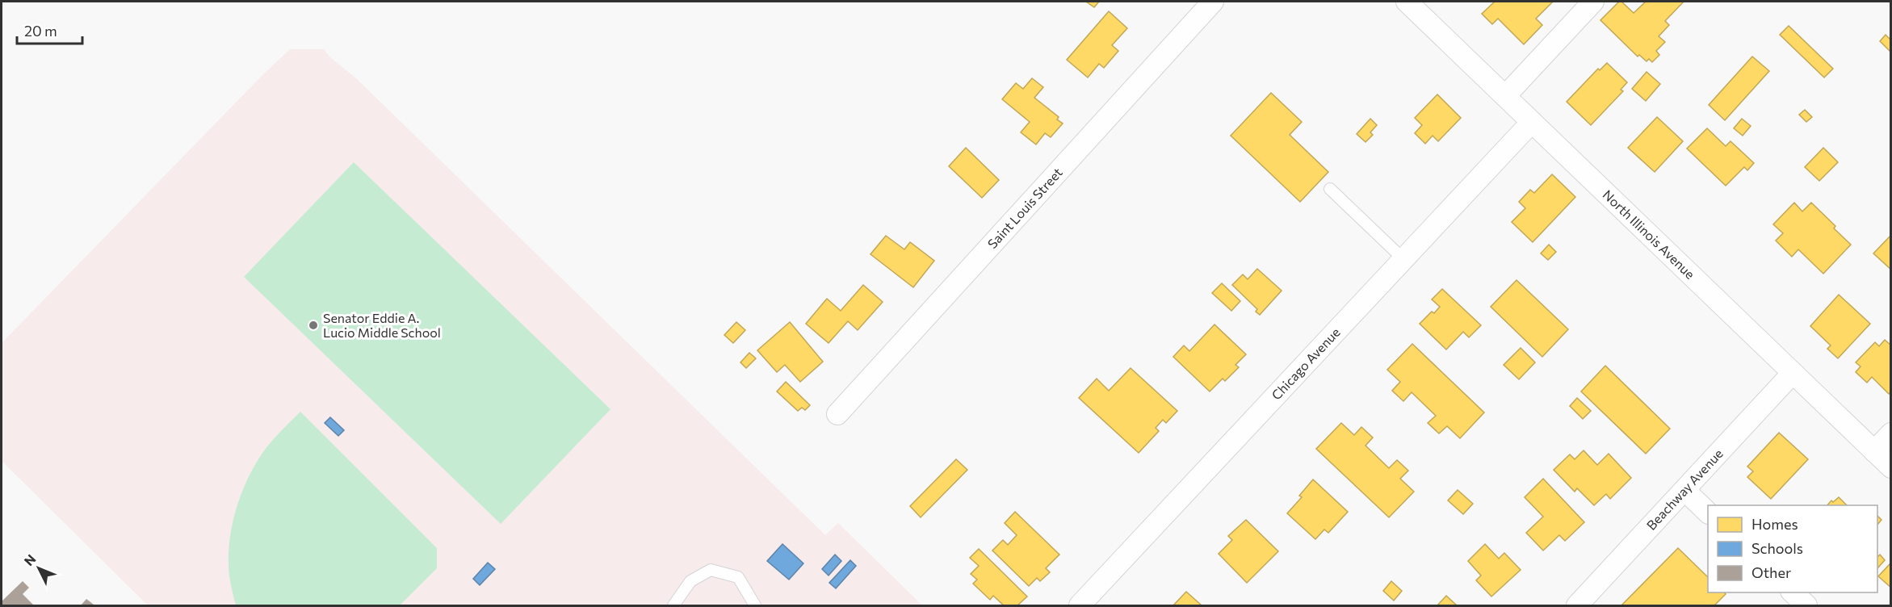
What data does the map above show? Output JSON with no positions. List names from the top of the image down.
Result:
{
  "streets": {
    "street": [
      "Saint Louis Street",
      "North Illinois Avenue",
      "Chicago Avenue",
      "Beachway Avenue"
    ]
  },
  "crossings": [
    ["North Illinois Avenue", "Chicago Avenue"],
    ["North Illinois Avenue", "Beachway Avenue"]
  ],
  "places": ["Senator Eddie A. Lucio Middle School"],
  "legend": ["Homes", "Schools", "Other"],
  "scale_bar": "20 m",
  "north": "top left"
}
